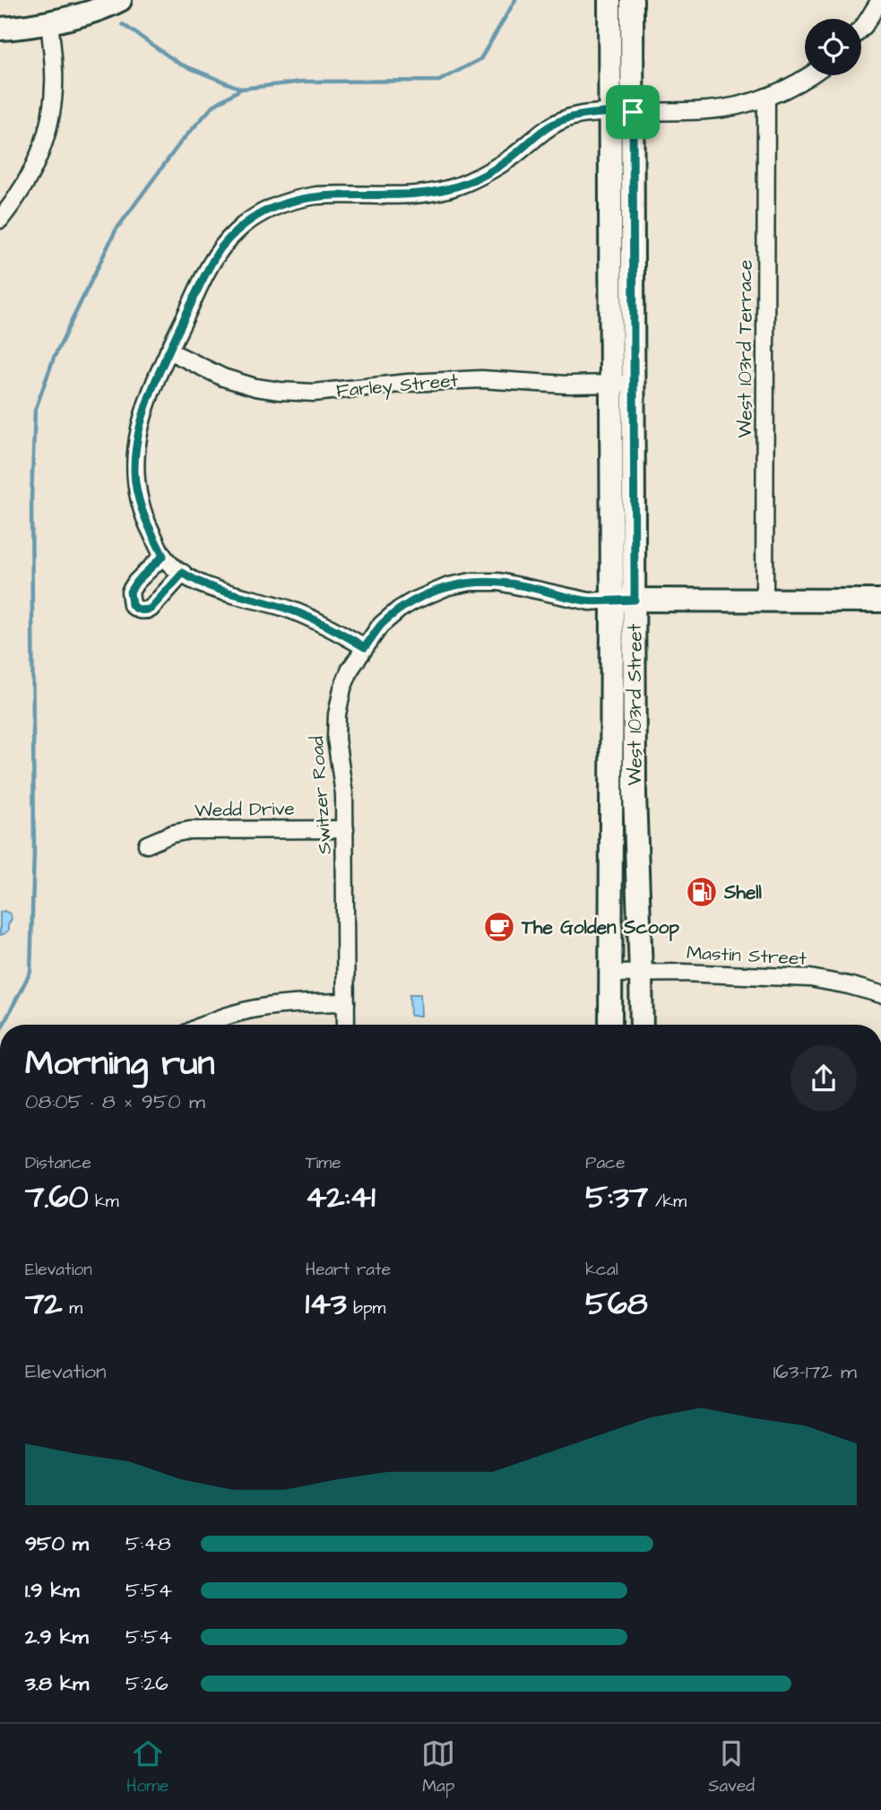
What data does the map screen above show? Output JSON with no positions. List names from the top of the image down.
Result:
{
  "streets": {
    "main road": ["West 103rd Street"],
    "street": [
      "West 103rd Terrace",
      "Farley Street",
      "Switzer Road",
      "Wedd Drive",
      "Mastin Street"
    ]
  },
  "crossings": [
    ["Farley Street", "West 103rd Street"],
    ["West 103rd Street", "Switzer Road"],
    ["West 103rd Street", "Mastin Street"],
    ["Switzer Road", "Wedd Drive"]
  ],
  "places": {
    "fuel station": ["Shell"],
    "cafe": ["The Golden Scoop"]
  },
  "page": {
    "heading": ["Morning run", "08:05 · 8 × 950 m"],
    "stats": [
      ["Distance", "7.60 km"],
      ["Time", "42:41"],
      ["Pace", "5:37 /km"],
      ["Elevation", "72 m"],
      ["Heart rate", "143 bpm"],
      ["kcal", "568"]
    ],
    "chart": ["Elevation", "163–172 m"],
    "list": [
      {
        "name": "950 m",
        "note": "5:48"
      },
      {
        "name": "1.9 km",
        "note": "5:54"
      },
      {
        "name": "2.9 km",
        "note": "5:54"
      },
      {
        "name": "3.8 km",
        "note": "5:26"
      }
    ],
    "tabs": ["Home", "Map", "Saved"]
  }
}
